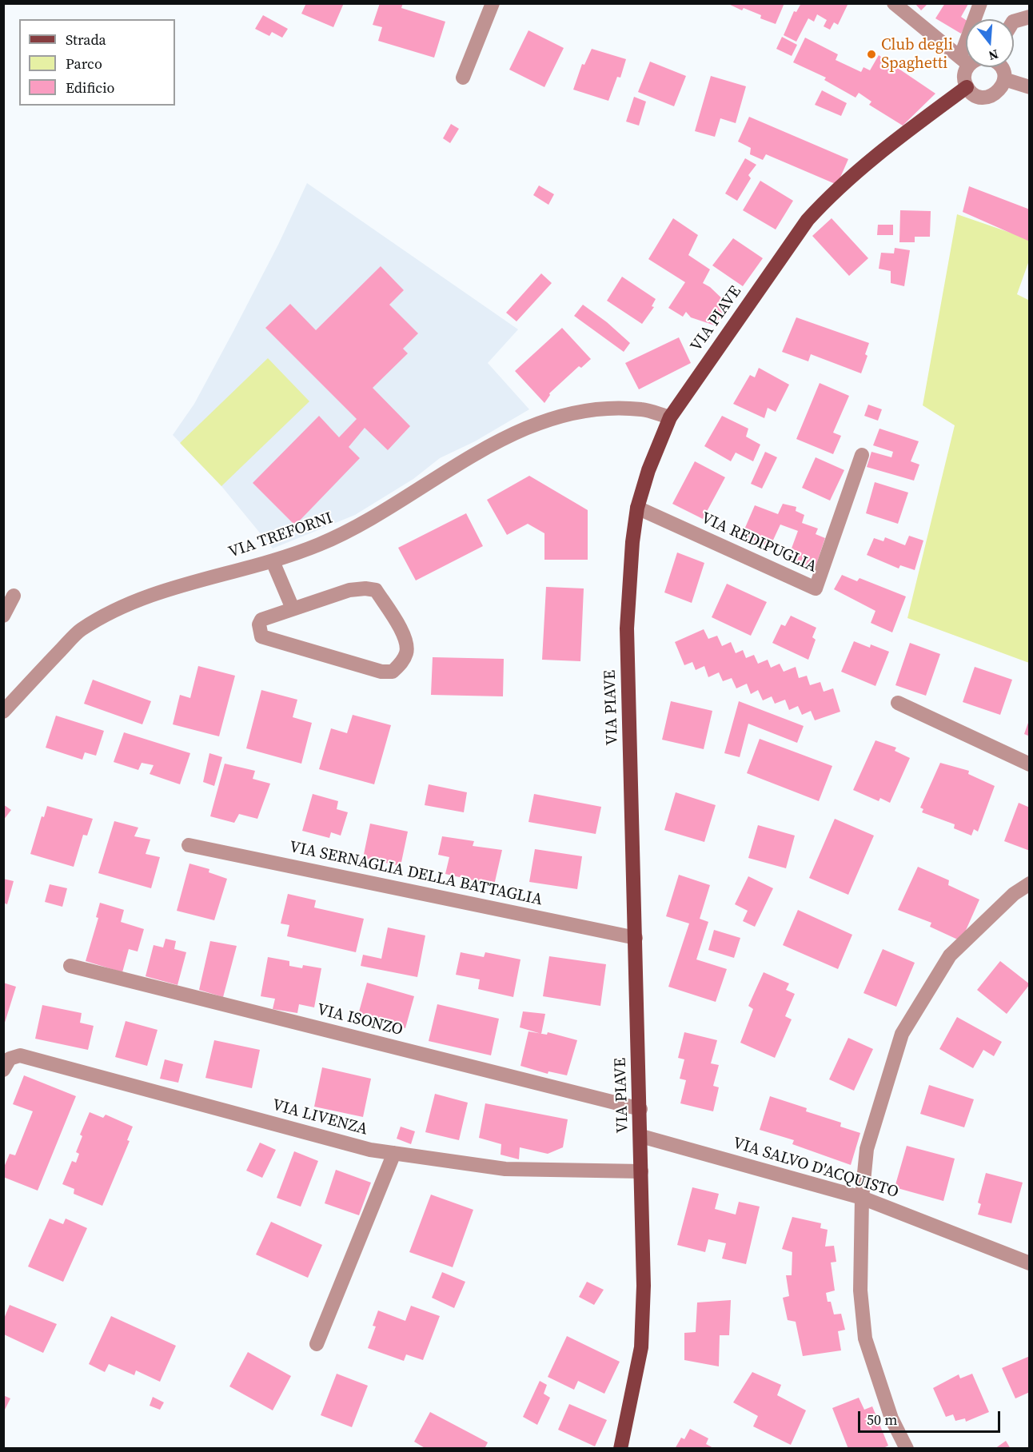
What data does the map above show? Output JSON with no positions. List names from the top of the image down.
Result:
{
  "streets": {
    "main road": ["VIA PIAVE"],
    "street": [
      "VIA TREFORNI",
      "VIA REDIPUGLIA",
      "VIA SERNAGLIA DELLA BATTAGLIA",
      "VIA ISONZO",
      "VIA LIVENZA",
      "VIA SALVO D'ACQUISTO"
    ]
  },
  "crossings": [
    ["VIA PIAVE", "VIA TREFORNI"],
    ["VIA PIAVE", "VIA REDIPUGLIA"],
    ["VIA PIAVE", "VIA SERNAGLIA DELLA BATTAGLIA"],
    ["VIA PIAVE", "VIA ISONZO"],
    ["VIA PIAVE", "VIA LIVENZA"],
    ["VIA PIAVE", "VIA SALVO D'ACQUISTO"]
  ],
  "places": ["Club degli Spaghetti"],
  "legend": ["Strada", "Parco", "Edificio"],
  "scale_bar": "50 m",
  "north": "bottom"
}
